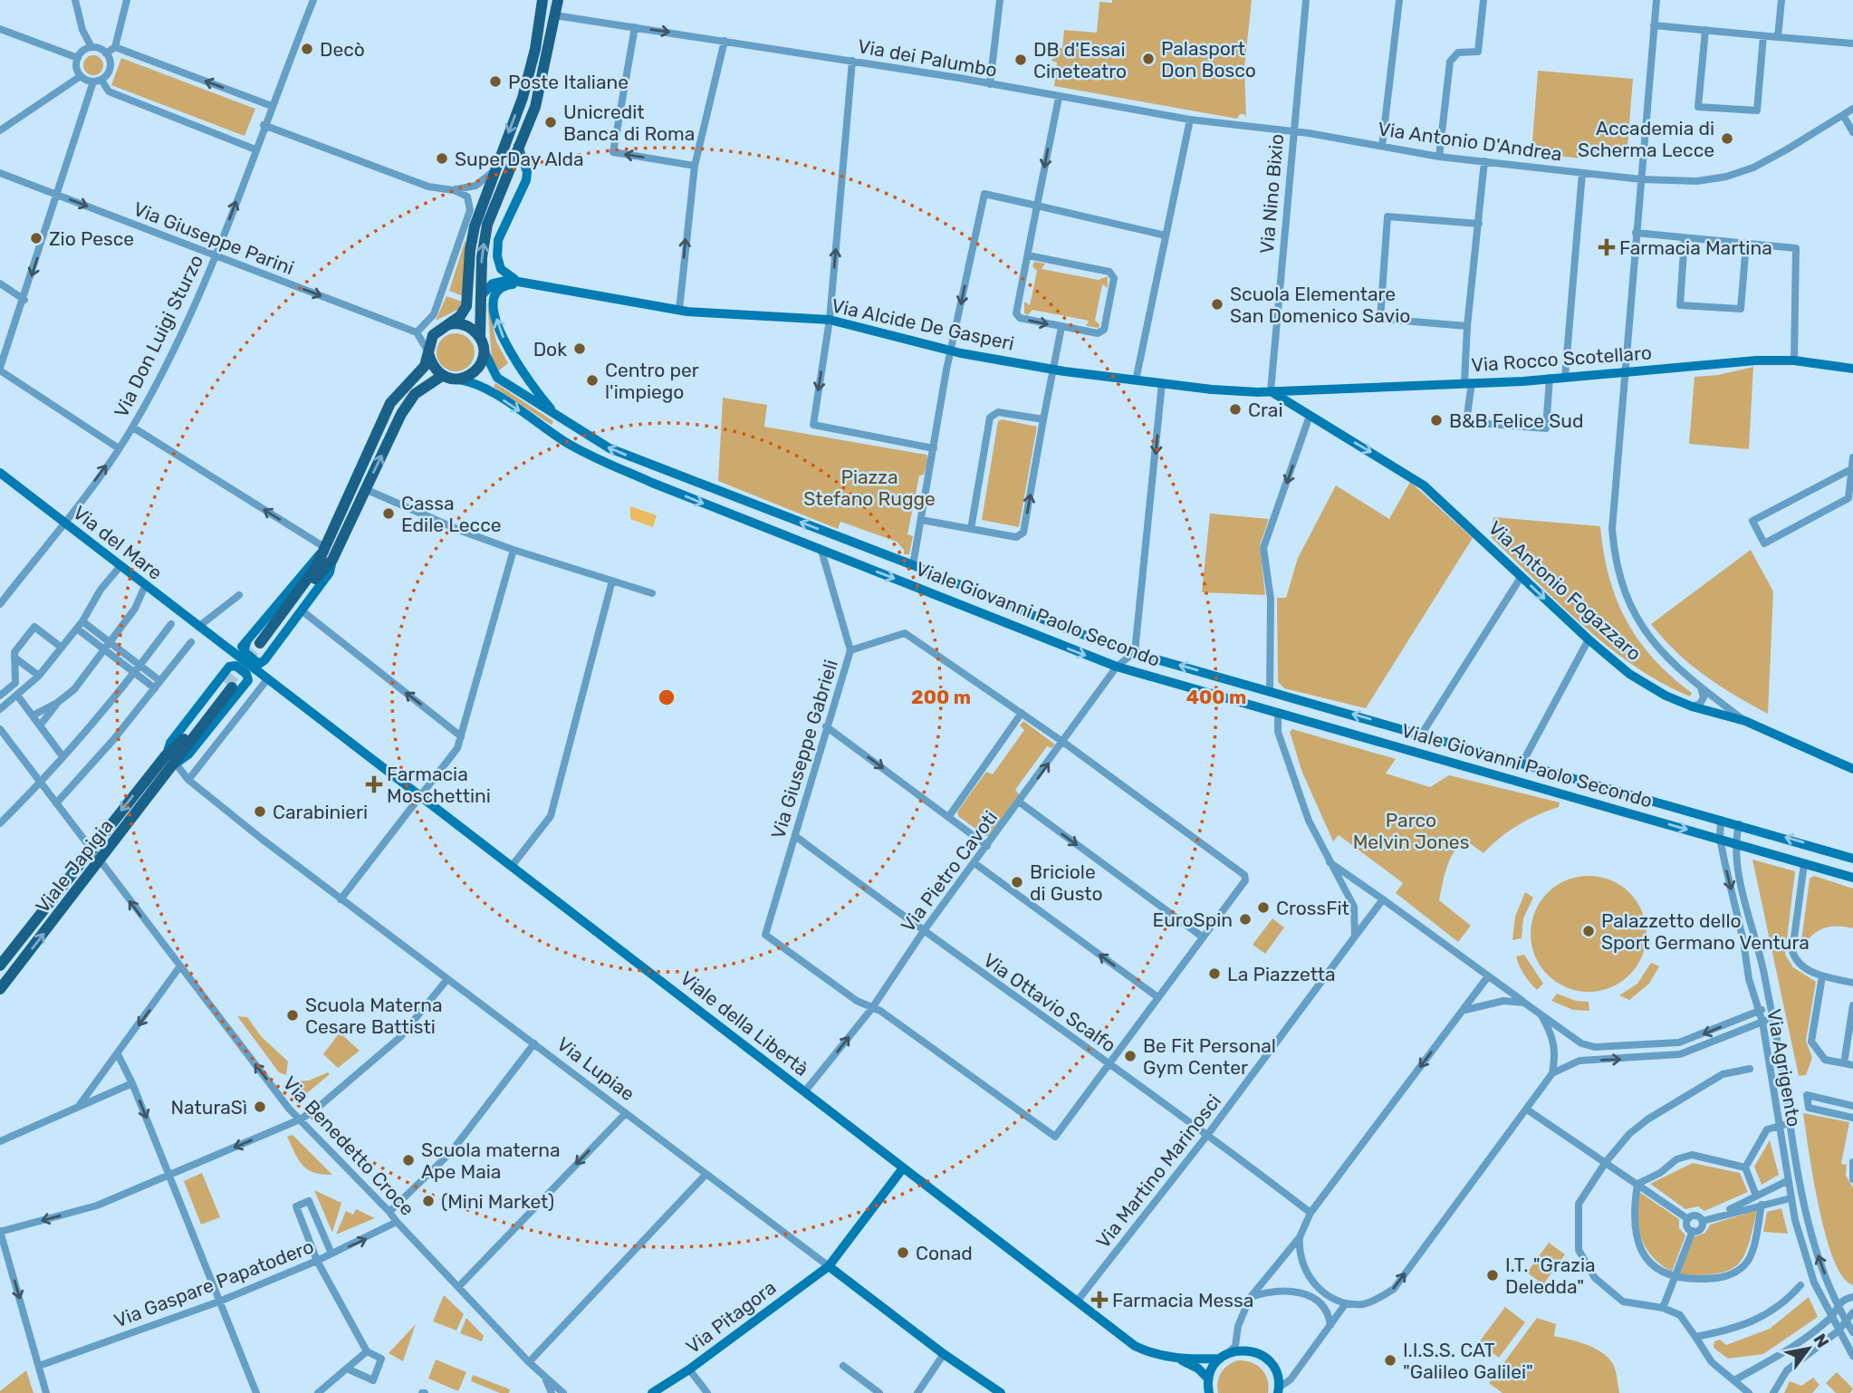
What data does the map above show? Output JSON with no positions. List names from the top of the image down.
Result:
{
  "streets": {
    "main road": [
      "Via Alcide De Gasperi",
      "Via Rocco Scotellaro",
      "Via del Mare",
      "Via Antonio Fogazzaro",
      "Viale Giovanni Paolo Secondo",
      "Viale Japigia",
      "Viale della Libertà",
      "Via Lupiae",
      "Via Pitagora"
    ],
    "street": [
      "Via dei Palumbo",
      "Via Antonio D'Andrea",
      "Via Nino Bixio",
      "Via Giuseppe Parini",
      "Via Don Luigi Sturzo",
      "Via Giuseppe Gabrieli",
      "Via Pietro Cavoti",
      "Via Ottavio Scalfo",
      "Via Agrigento",
      "Via Benedetto Croce",
      "Via Martino Marinosci",
      "Via Gaspare Papatodero"
    ]
  },
  "crossings": [
    ["Via dei Palumbo", "Via Antonio D'Andrea"],
    ["Via dei Palumbo", "Via Nino Bixio"],
    ["Via Antonio D'Andrea", "Via Nino Bixio"],
    ["Via Nino Bixio", "Via Alcide De Gasperi"],
    ["Via Nino Bixio", "Via Rocco Scotellaro"],
    ["Via Giuseppe Parini", "Via Don Luigi Sturzo"],
    ["Via Alcide De Gasperi", "Via Rocco Scotellaro"],
    ["Via Don Luigi Sturzo", "Via del Mare"],
    ["Via del Mare", "Viale della Libertà"],
    ["Viale Giovanni Paolo Secondo", "Via Pietro Cavoti"],
    ["Viale Giovanni Paolo Secondo", "Via Agrigento"],
    ["Via Giuseppe Gabrieli", "Via Pietro Cavoti"],
    ["Via Giuseppe Gabrieli", "Via Ottavio Scalfo"],
    ["Viale Japigia", "Via Lupiae"],
    ["Viale Japigia", "Via Benedetto Croce"],
    ["Via Pietro Cavoti", "Via Ottavio Scalfo"],
    ["Via Pietro Cavoti", "Viale della Libertà"],
    ["Via Ottavio Scalfo", "Via Martino Marinosci"],
    ["Viale della Libertà", "Via Martino Marinosci"],
    ["Viale della Libertà", "Via Pitagora"],
    ["Via Lupiae", "Via Pitagora"],
    ["Via Benedetto Croce", "Via Gaspare Papatodero"]
  ],
  "one_way": ["Via Giuseppe Parini", "Via Antonio Fogazzaro", "Via Benedetto Croce"],
  "parks": ["Piazza Stefano Rugge", "Parco Melvin Jones"],
  "places": {
    "other": [
      "Decò",
      "Palasport Don Bosco",
      "DB d'Essai Cineteatro",
      "Poste Italiane",
      "Unicredit Banca di Roma",
      "Accademia di Scherma Lecce",
      "SuperDay Alda",
      "Zio Pesce",
      "Scuola Elementare San Domenico Savio",
      "Dok",
      "Centro per l'impiego",
      "Crai",
      "B&B Felice Sud",
      "Cassa Edile Lecce",
      "Carabinieri",
      "Briciole di Gusto",
      "CrossFit",
      "EuroSpin",
      "Palazzetto dello Sport Germano Ventura",
      "La Piazzetta",
      "Scuola Materna Cesare Battisti",
      "Be Fit Personal Gym Center",
      "NaturaSì",
      "Scuola materna Ape Maia",
      "(Mini Market)",
      "Conad",
      "I.T. \"Grazia Deledda\"",
      "I.I.S.S. CAT \"Galileo Galilei\""
    ],
    "health": ["Farmacia Martina", "Farmacia Moschettini", "Farmacia Messa"]
  },
  "north": "top right",
  "rings": ["200 m", "400 m"]
}
